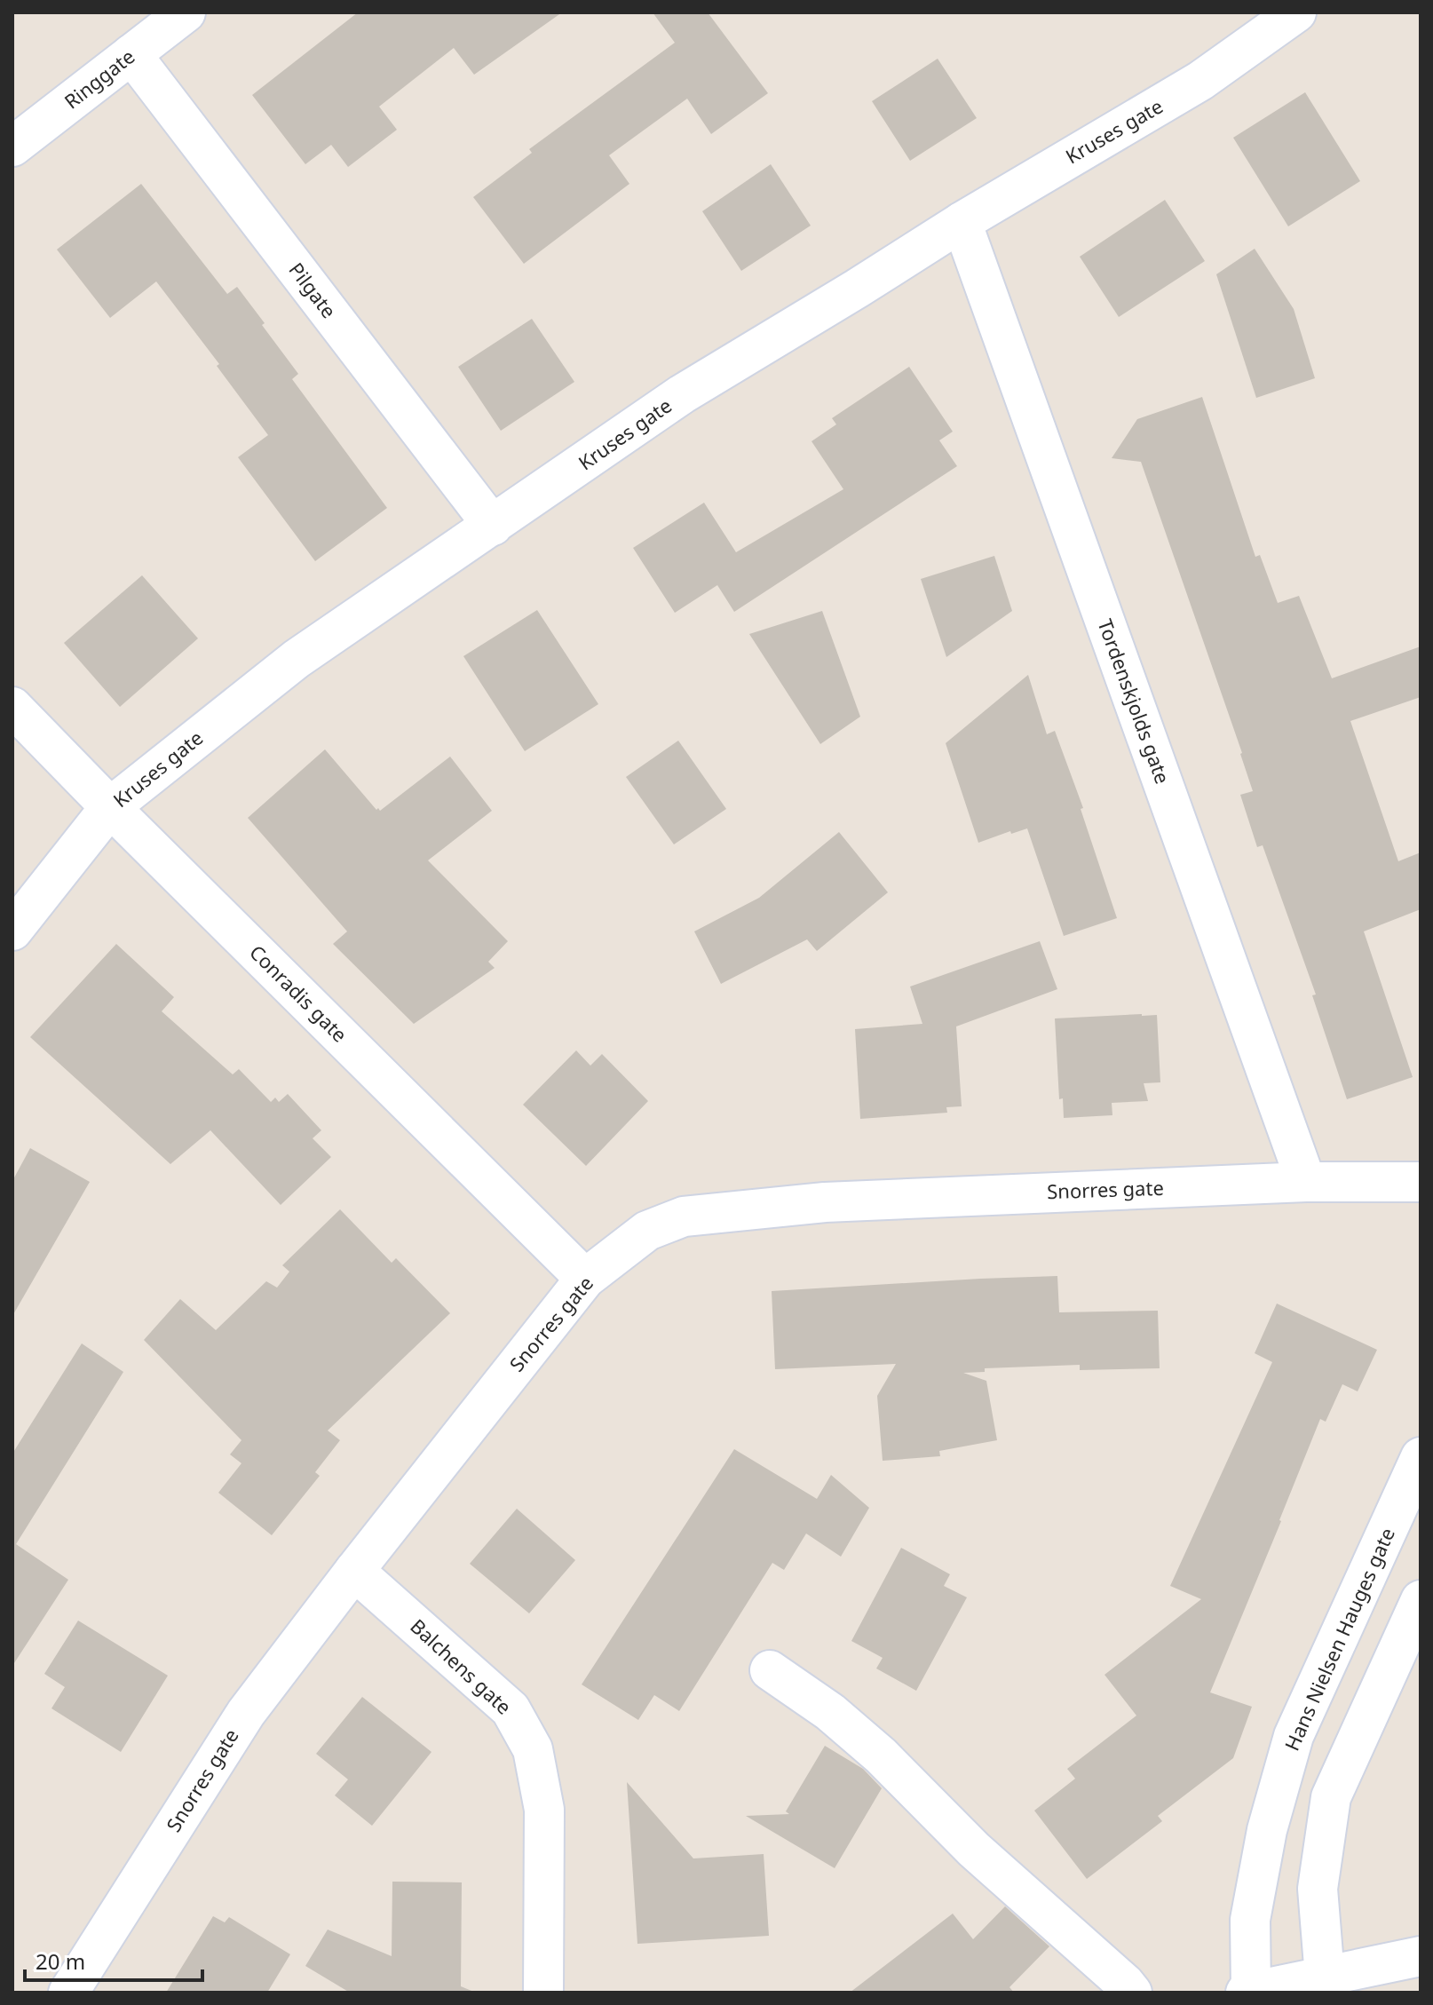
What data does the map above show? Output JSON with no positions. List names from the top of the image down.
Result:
{
  "streets": {
    "street": [
      "Ringgate",
      "Kruses gate",
      "Pilgate",
      "Tordenskjolds gate",
      "Conradis gate",
      "Snorres gate",
      "Hans Nielsen Hauges gate",
      "Balchens gate"
    ]
  },
  "crossings": [
    ["Ringgate", "Pilgate"],
    ["Kruses gate", "Pilgate"],
    ["Kruses gate", "Tordenskjolds gate"],
    ["Kruses gate", "Conradis gate"],
    ["Tordenskjolds gate", "Snorres gate"],
    ["Conradis gate", "Snorres gate"],
    ["Snorres gate", "Balchens gate"]
  ],
  "scale_bar": "20 m"
}
